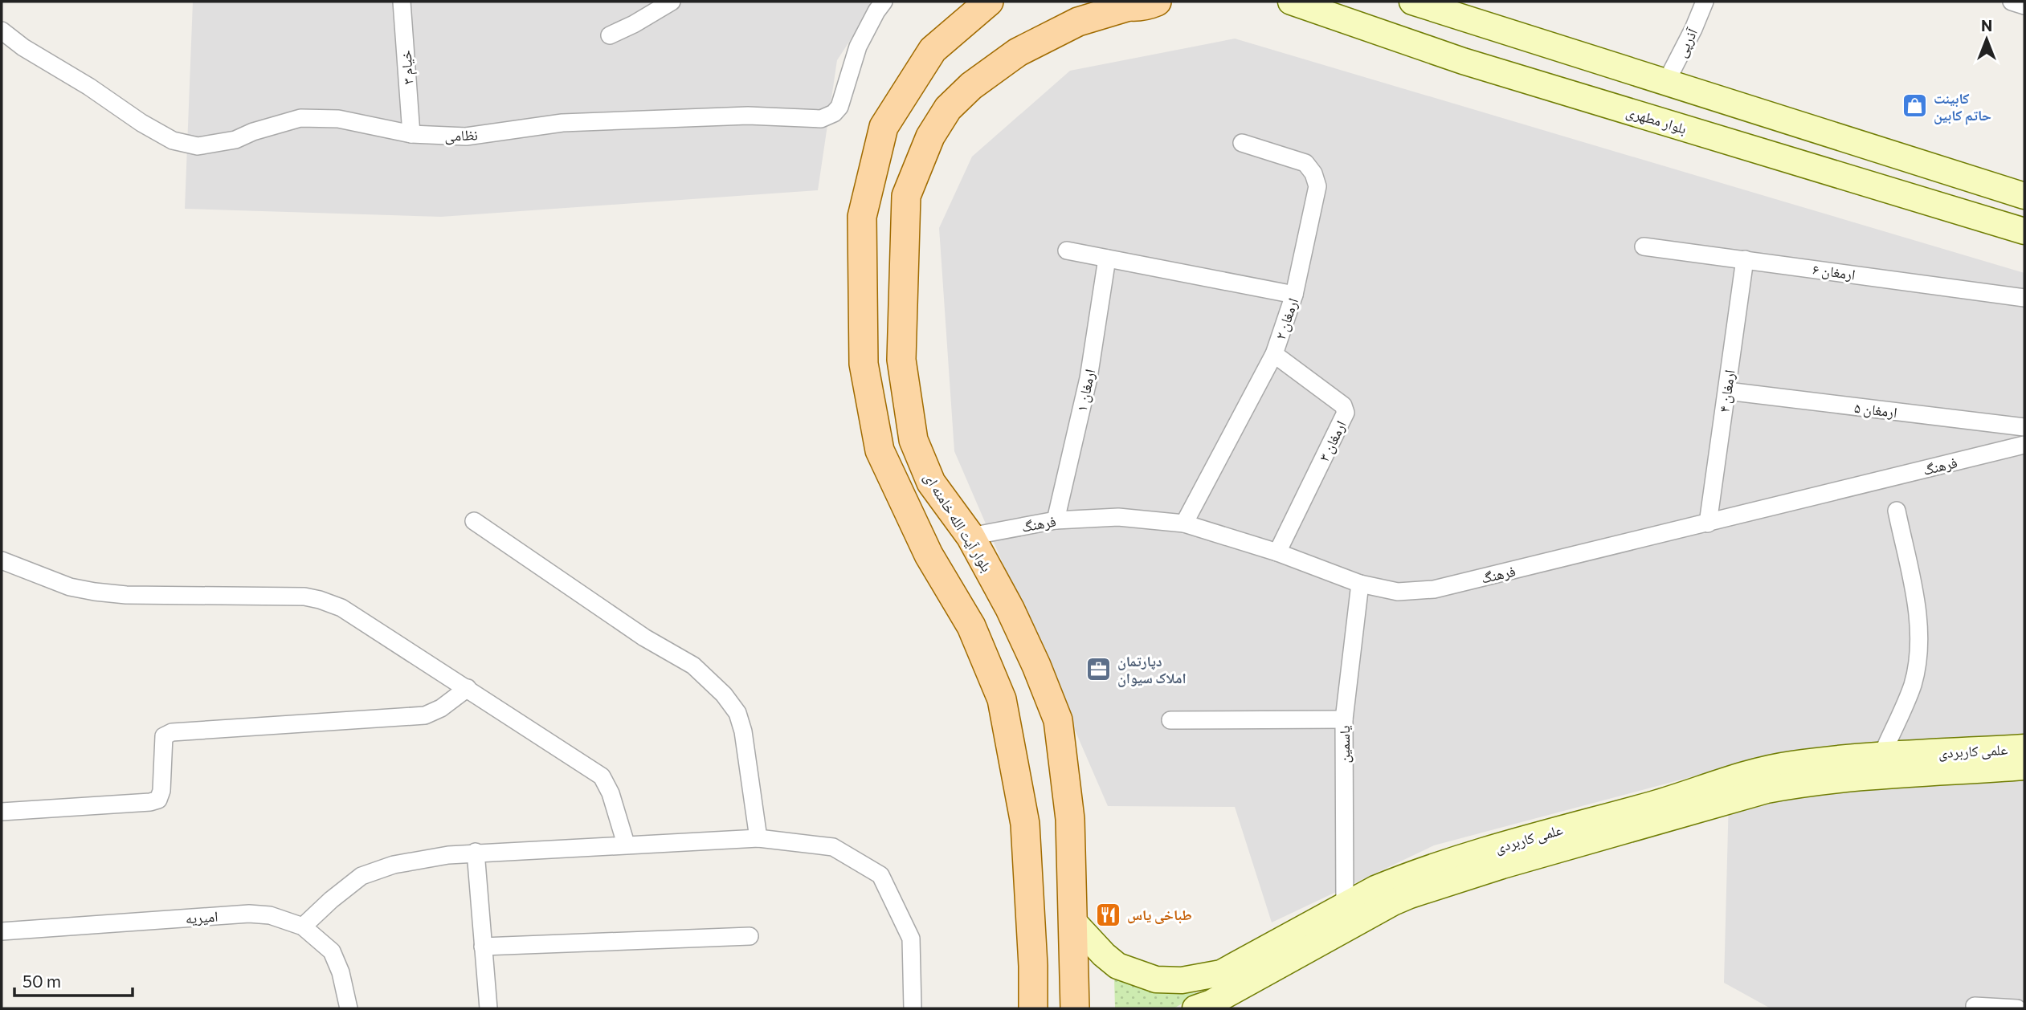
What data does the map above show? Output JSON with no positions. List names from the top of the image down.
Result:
{
  "streets": {
    "main road": ["بلوار آیت الله خامنه ای"],
    "street": [
      "آذرپی",
      "خیام ۳",
      "بلوار مطهری",
      "نظامی",
      "ارمغان ۶",
      "ارمغان ۲",
      "ارمغان ۱",
      "ارمغان ۴",
      "ارمغان ۵",
      "ارمغان ۳",
      "فرهنگ",
      "یاسمین",
      "علمی کاربردی",
      "امیریه"
    ]
  },
  "crossings": [
    ["خیام ۳", "نظامی"],
    ["ارمغان ۶", "ارمغان ۴"],
    ["ارمغان ۲", "ارمغان ۳"],
    ["ارمغان ۲", "فرهنگ"],
    ["ارمغان ۱", "فرهنگ"],
    ["ارمغان ۴", "ارمغان ۵"],
    ["ارمغان ۴", "فرهنگ"],
    ["ارمغان ۳", "فرهنگ"],
    ["فرهنگ", "بلوار آیت الله خامنه ای"],
    ["فرهنگ", "یاسمین"],
    ["بلوار آیت الله خامنه ای", "علمی کاربردی"],
    ["یاسمین", "علمی کاربردی"]
  ],
  "places": {
    "shop": ["کابینت حاتم کابین"],
    "office": ["دپارتمان املاک سیوان"],
    "restaurant": ["طباخی یاس"]
  },
  "scale_bar": "50 m",
  "north": "top"
}
